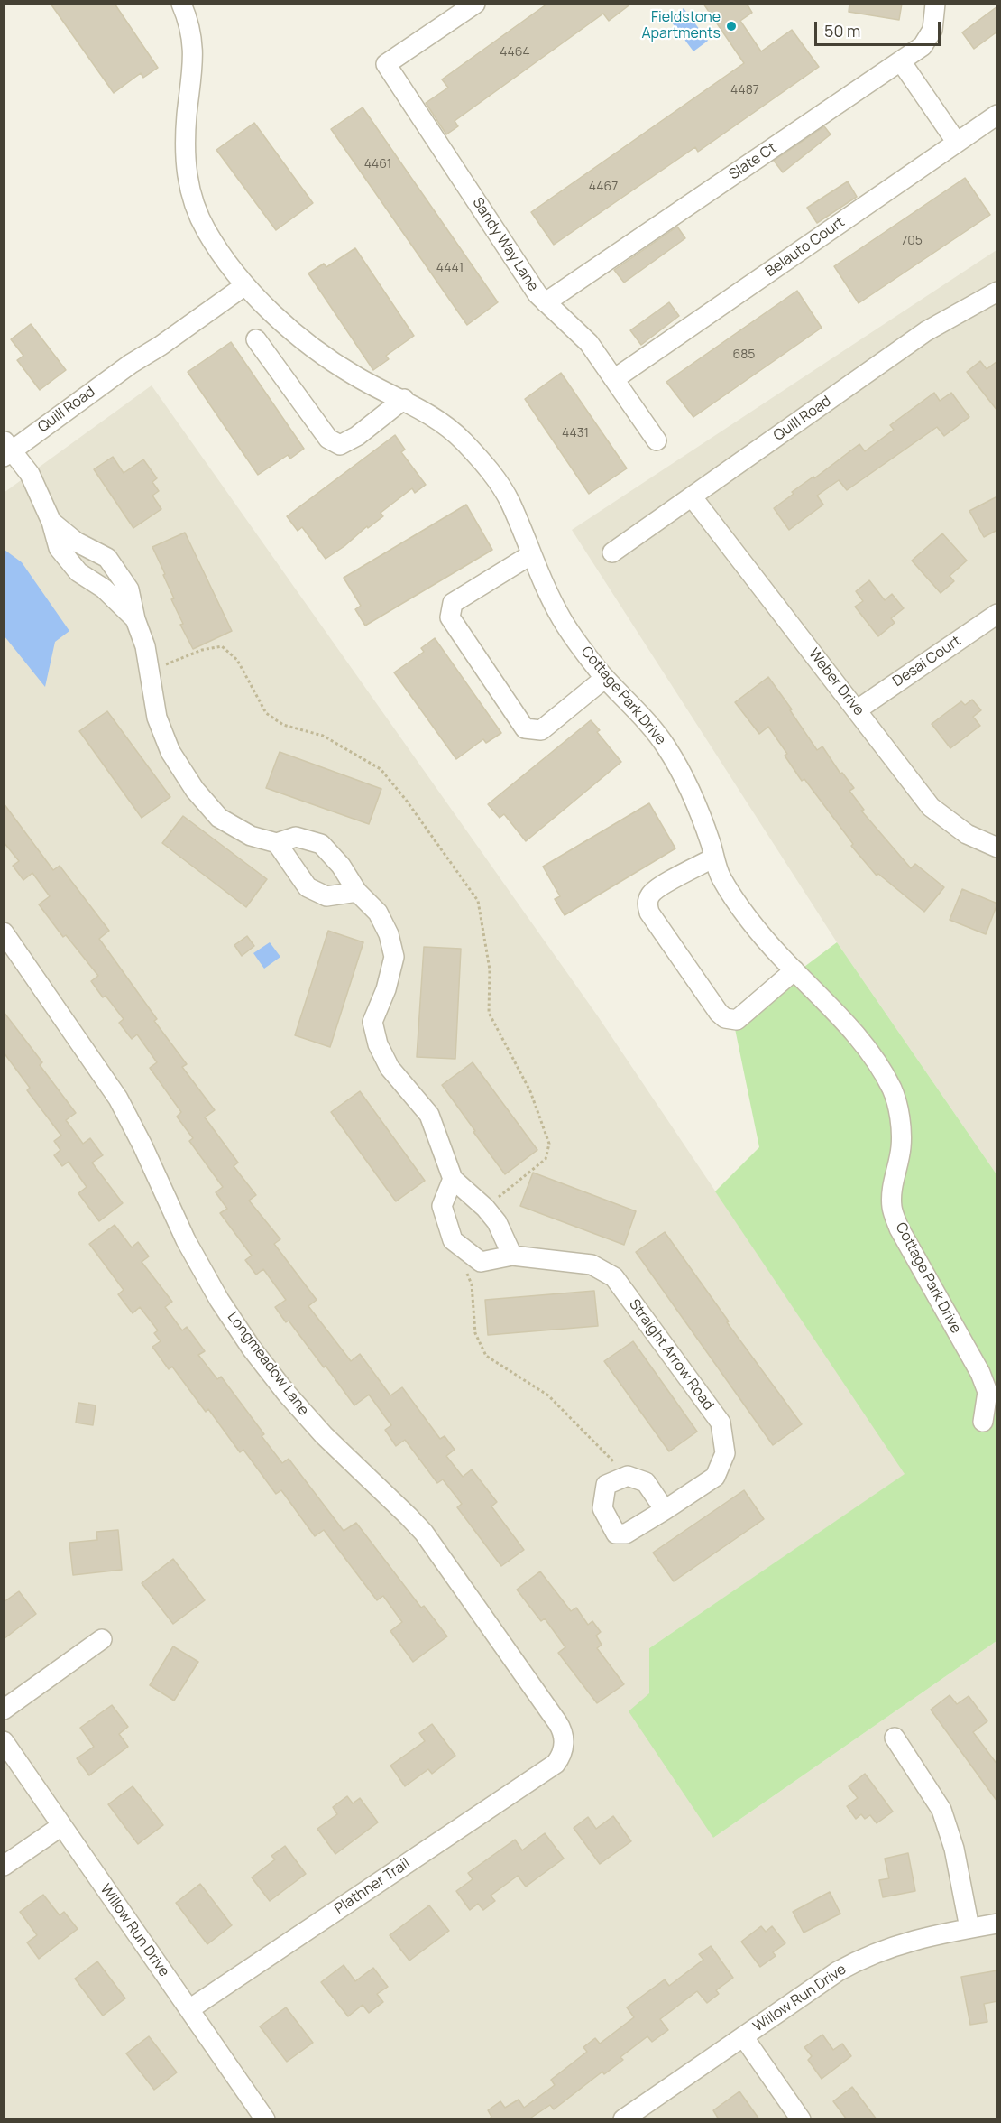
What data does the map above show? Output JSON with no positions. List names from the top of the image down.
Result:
{
  "streets": {
    "street": [
      "Slate Ct",
      "Sandy Way Lane",
      "Belauto Court",
      "Quill Road",
      "Desai Court",
      "Weber Drive",
      "Cottage Park Drive",
      "Straight Arrow Road",
      "Longmeadow Lane",
      "Plathner Trail",
      "Willow Run Drive"
    ]
  },
  "crossings": [
    ["Slate Ct", "Sandy Way Lane"],
    ["Sandy Way Lane", "Belauto Court"],
    ["Quill Road", "Weber Drive"],
    ["Quill Road", "Cottage Park Drive"],
    ["Desai Court", "Weber Drive"],
    ["Longmeadow Lane", "Plathner Trail"],
    ["Plathner Trail", "Willow Run Drive"]
  ],
  "places": ["Fieldstone Apartments"],
  "house_numbers": [
    "4464",
    "4487",
    "4461",
    "4467",
    "705",
    "4441",
    "685",
    "4431"
  ],
  "scale_bar": "50 m"
}
